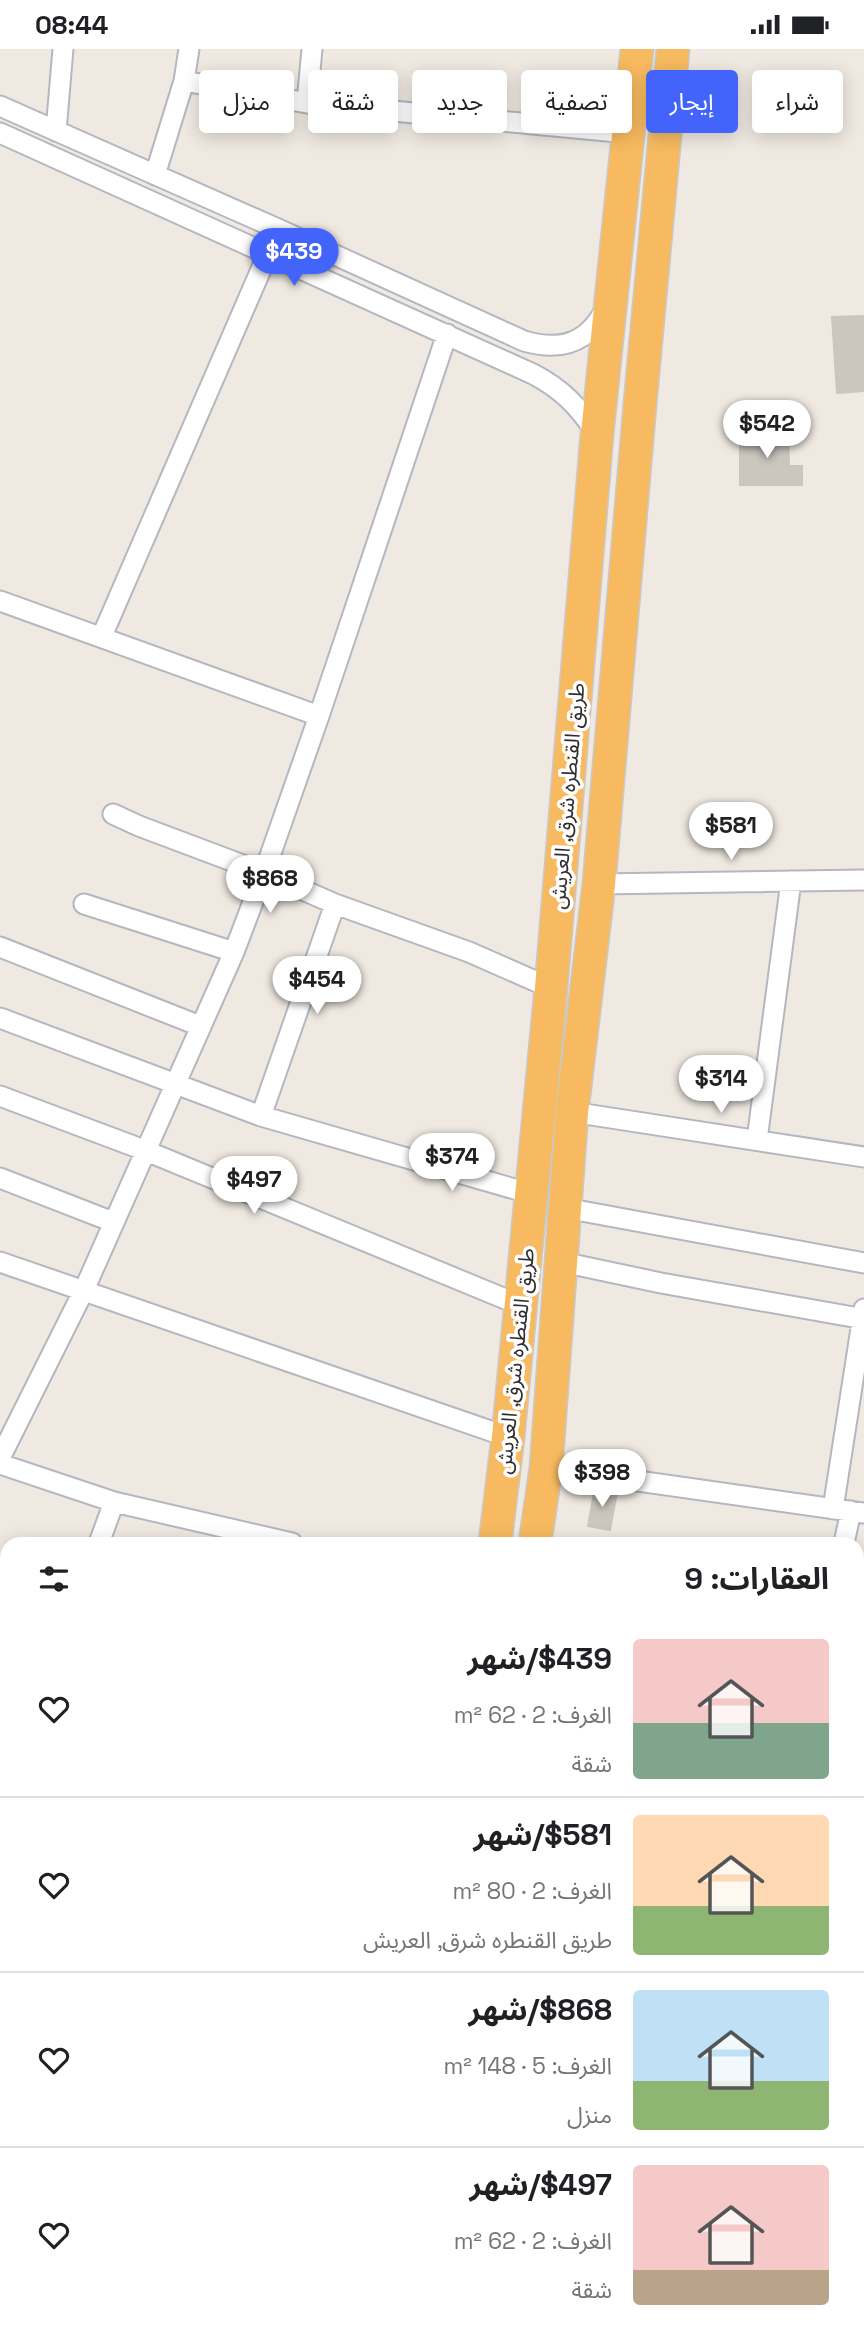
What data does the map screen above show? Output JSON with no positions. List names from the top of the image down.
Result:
{
  "streets": {
    "highway": ["طريق القنطره شرق, العريش"]
  },
  "page": {
    "status": "08:44",
    "chip": [
      "شراء",
      "إيجار",
      "تصفية",
      "جديد",
      "شقة",
      "منزل"
    ],
    "price": [
      "$439",
      "$542",
      "$581",
      "$868",
      "$454",
      "$314",
      "$374",
      "$497",
      "$398"
    ],
    "heading": "العقارات: 9",
    "list": [
      {
        "name": "$439/شهر",
        "note": "الغرف: 2 · 62 m² · شقة"
      },
      {
        "name": "$581/شهر",
        "note": "الغرف: 2 · 80 m² · طريق القنطره شرق, العريش"
      },
      {
        "name": "$868/شهر",
        "note": "الغرف: 5 · 148 m² · منزل"
      },
      {
        "name": "$497/شهر",
        "note": "الغرف: 2 · 62 m² · شقة"
      }
    ]
  }
}
